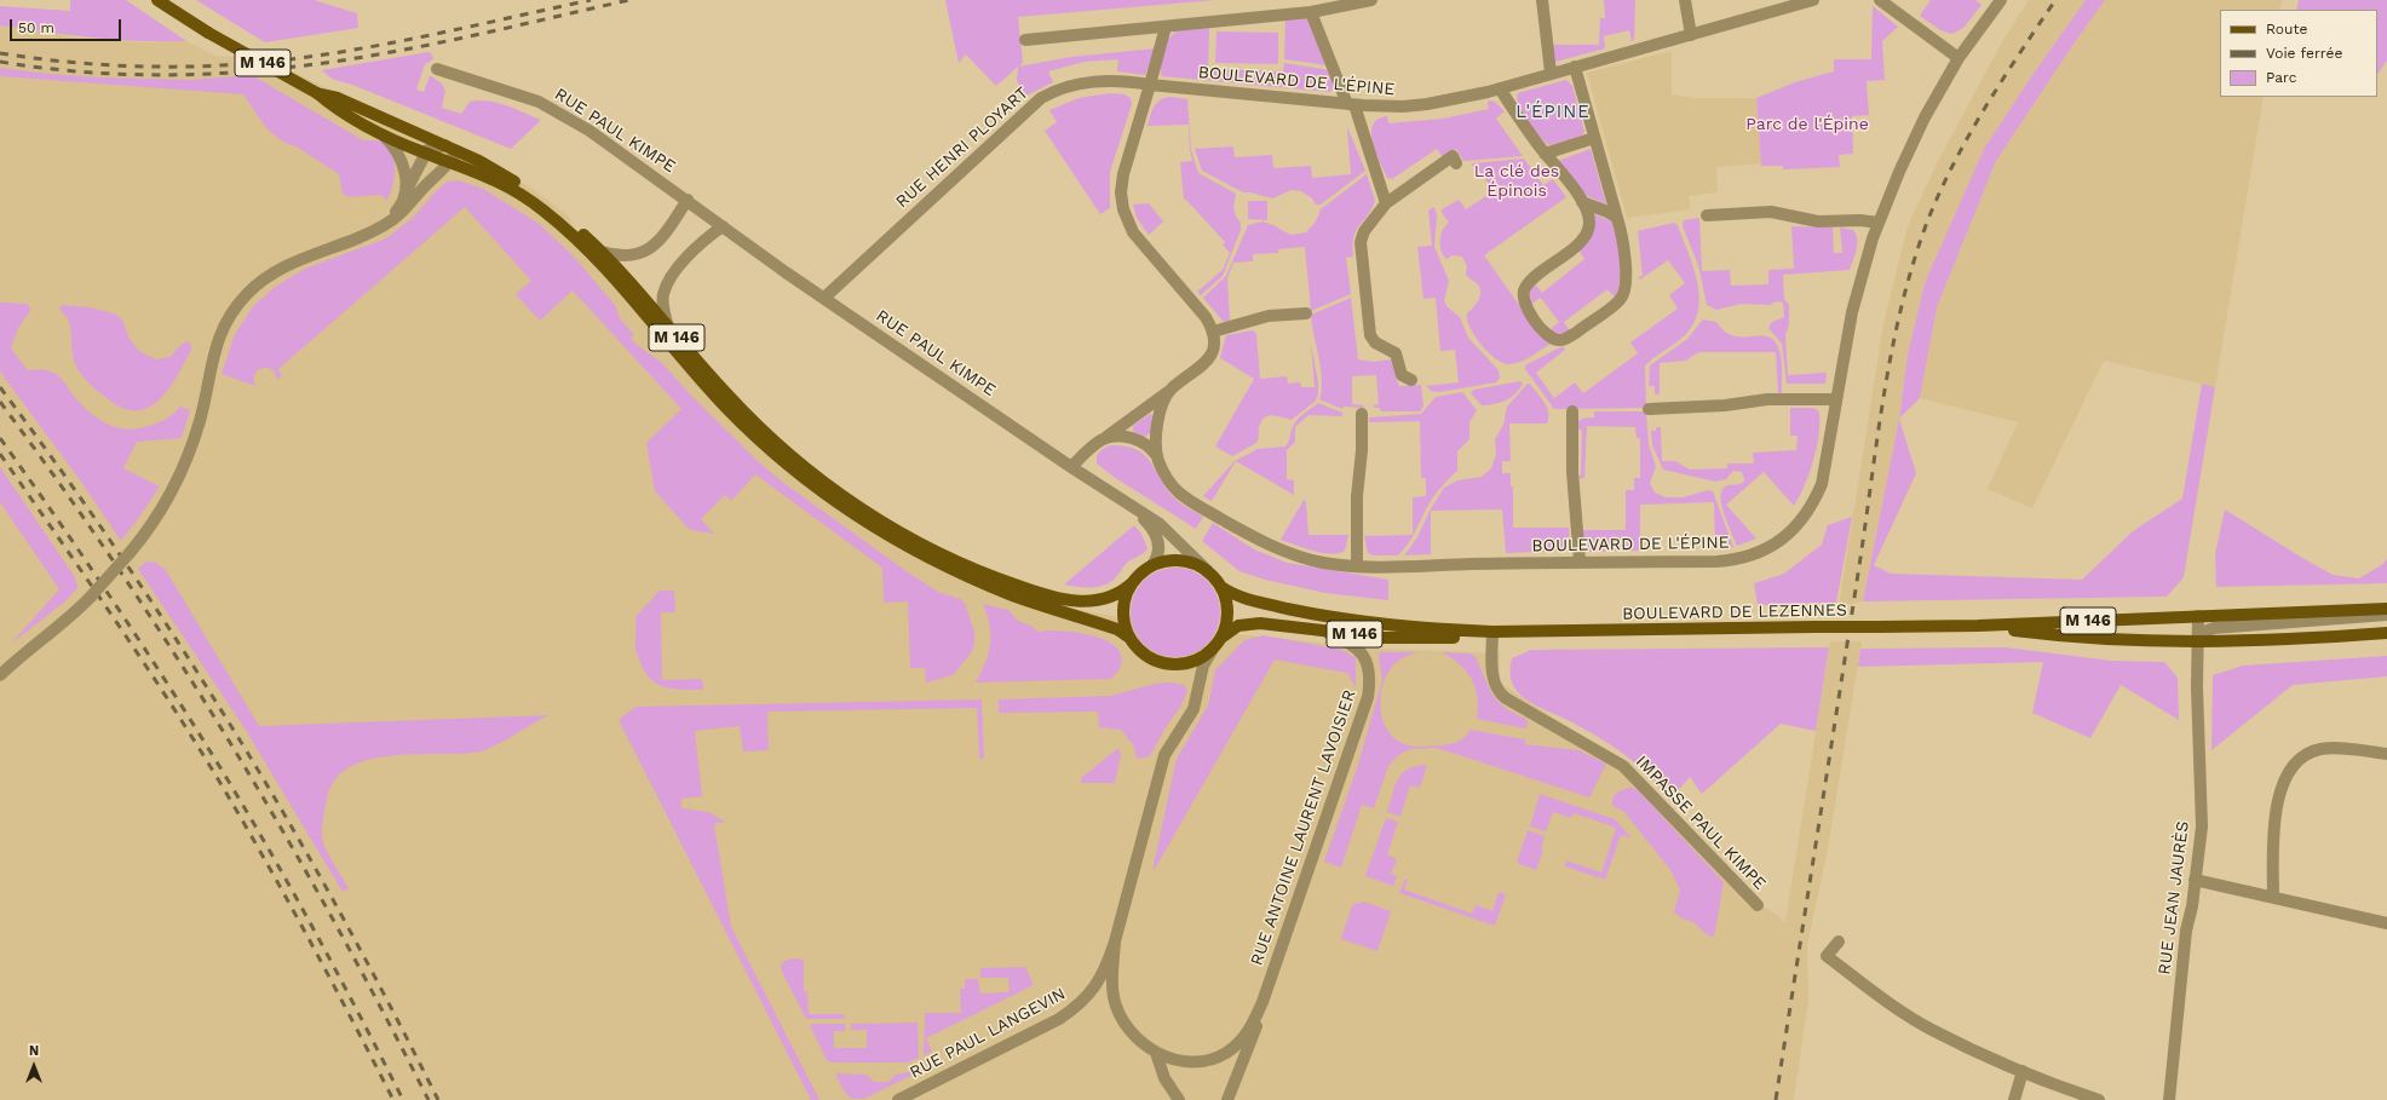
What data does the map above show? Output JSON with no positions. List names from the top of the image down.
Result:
{
  "streets": {
    "main road": ["M 146", "BOULEVARD DE LEZENNES"],
    "street": [
      "BOULEVARD DE L'ÉPINE",
      "RUE PAUL KIMPE",
      "RUE HENRI PLOYART",
      "IMPASSE PAUL KIMPE",
      "RUE ANTOINE LAURENT LAVOISIER",
      "RUE JEAN JAURÈS",
      "RUE PAUL LANGEVIN"
    ]
  },
  "crossings": [
    ["M 146", "RUE PAUL KIMPE"],
    ["M 146", "BOULEVARD DE LEZENNES"],
    ["M 146", "RUE PAUL LANGEVIN"],
    ["BOULEVARD DE L'ÉPINE", "RUE HENRI PLOYART"],
    ["RUE PAUL KIMPE", "RUE HENRI PLOYART"],
    ["RUE PAUL KIMPE", "BOULEVARD DE LEZENNES"],
    ["RUE PAUL KIMPE", "RUE PAUL LANGEVIN"],
    ["BOULEVARD DE LEZENNES", "IMPASSE PAUL KIMPE"],
    ["BOULEVARD DE LEZENNES", "RUE ANTOINE LAURENT LAVOISIER"],
    ["BOULEVARD DE LEZENNES", "RUE JEAN JAURÈS"],
    ["BOULEVARD DE LEZENNES", "RUE PAUL LANGEVIN"],
    ["RUE ANTOINE LAURENT LAVOISIER", "RUE PAUL LANGEVIN"]
  ],
  "districts": ["L'ÉPINE"],
  "parks": ["Parc de l'Épine", "La clé des Épinois"],
  "legend": ["Route", "Voie ferrée", "Parc"],
  "scale_bar": "50 m",
  "north": "top"
}
